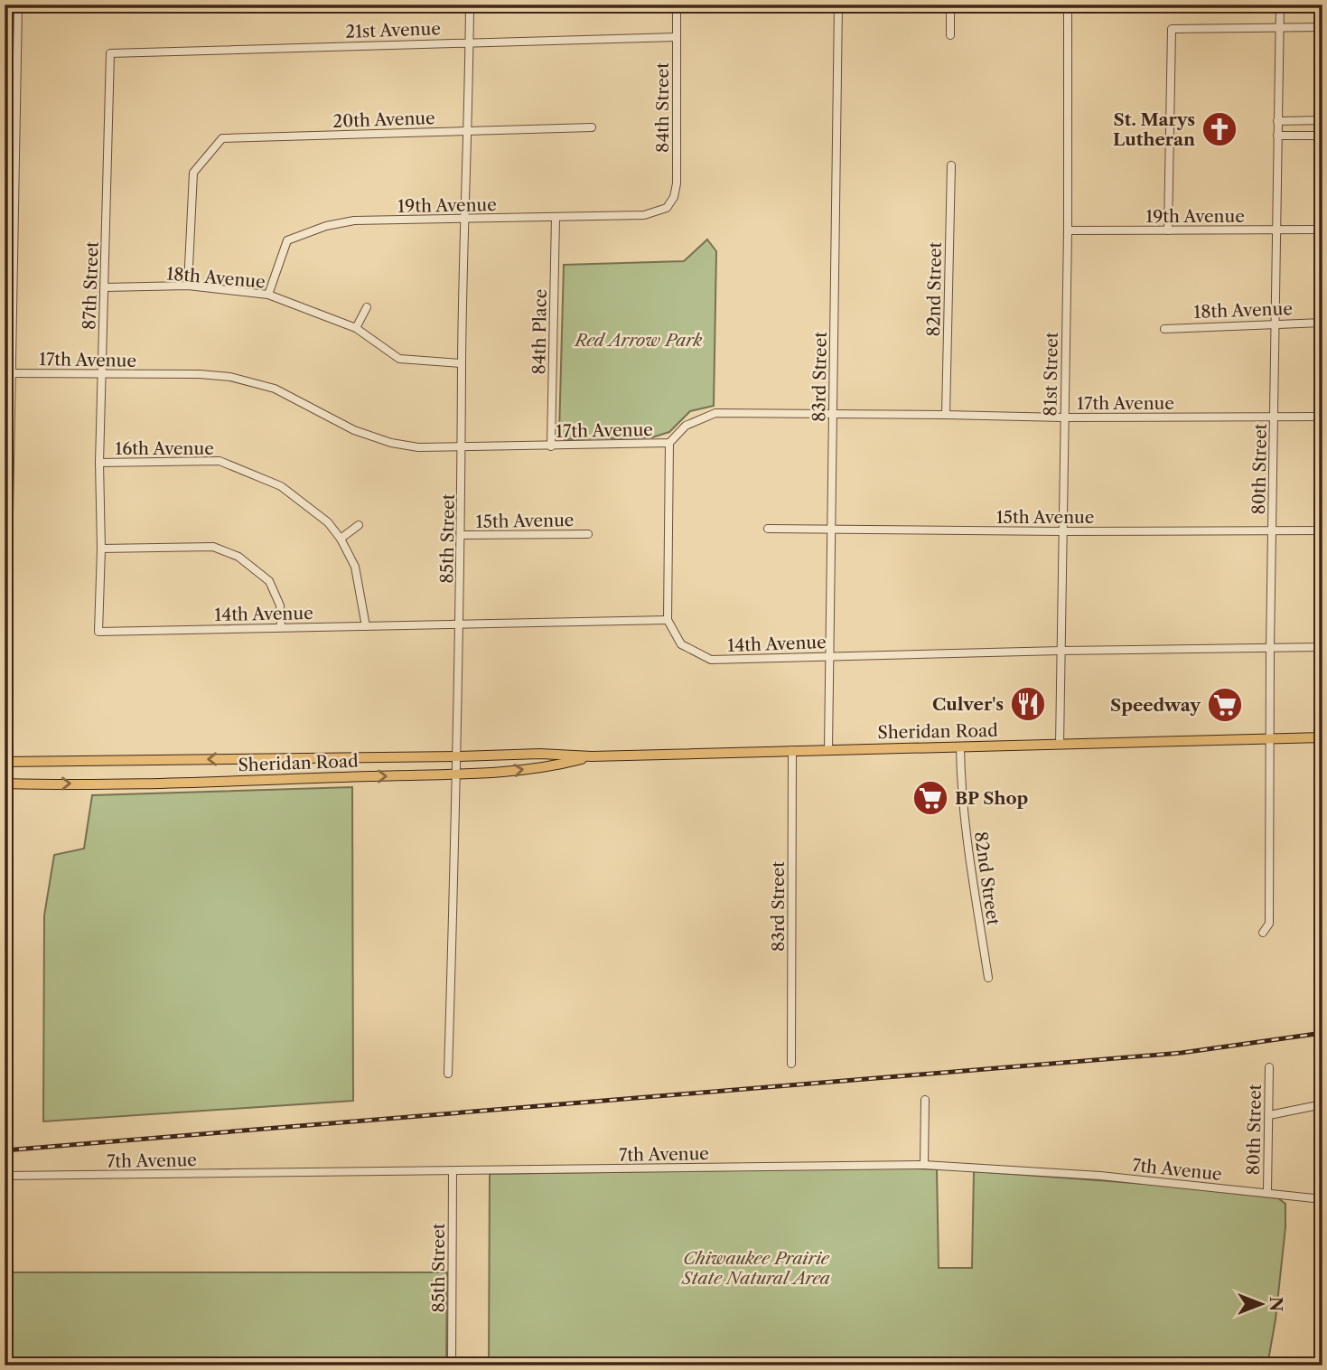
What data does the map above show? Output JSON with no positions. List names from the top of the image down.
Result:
{
  "streets": {
    "main road": ["Sheridan Road"],
    "street": [
      "21st Avenue",
      "84th Street",
      "20th Avenue",
      "19th Avenue",
      "18th Avenue",
      "87th Street",
      "82nd Street",
      "84th Place",
      "17th Avenue",
      "81st Street",
      "83rd Street",
      "16th Avenue",
      "80th Street",
      "15th Avenue",
      "85th Street",
      "14th Avenue",
      "7th Avenue"
    ]
  },
  "crossings": [
    ["21st Avenue", "84th Street"],
    ["21st Avenue", "87th Street"],
    ["21st Avenue", "85th Street"],
    ["84th Street", "19th Avenue"],
    ["20th Avenue", "18th Avenue"],
    ["20th Avenue", "85th Street"],
    ["19th Avenue", "18th Avenue"],
    ["19th Avenue", "84th Place"],
    ["19th Avenue", "81st Street"],
    ["19th Avenue", "80th Street"],
    ["19th Avenue", "85th Street"],
    ["18th Avenue", "87th Street"],
    ["18th Avenue", "80th Street"],
    ["18th Avenue", "85th Street"],
    ["87th Street", "17th Avenue"],
    ["87th Street", "16th Avenue"],
    ["87th Street", "14th Avenue"],
    ["82nd Street", "17th Avenue"],
    ["82nd Street", "Sheridan Road"],
    ["84th Place", "17th Avenue"],
    ["17th Avenue", "81st Street"],
    ["17th Avenue", "83rd Street"],
    ["17th Avenue", "80th Street"],
    ["17th Avenue", "85th Street"],
    ["81st Street", "15th Avenue"],
    ["81st Street", "14th Avenue"],
    ["81st Street", "Sheridan Road"],
    ["83rd Street", "15th Avenue"],
    ["83rd Street", "14th Avenue"],
    ["83rd Street", "Sheridan Road"],
    ["16th Avenue", "14th Avenue"],
    ["80th Street", "15th Avenue"],
    ["80th Street", "14th Avenue"],
    ["80th Street", "Sheridan Road"],
    ["80th Street", "7th Avenue"],
    ["15th Avenue", "85th Street"],
    ["85th Street", "14th Avenue"],
    ["85th Street", "Sheridan Road"],
    ["85th Street", "7th Avenue"]
  ],
  "parks": ["Red Arrow Park", "Chiwaukee Prairie State Natural Area"],
  "places": {
    "church": ["St. Marys Lutheran"],
    "restaurant": ["Culver's"],
    "supermarket": ["Speedway", "BP Shop"]
  },
  "north": "right"
}
